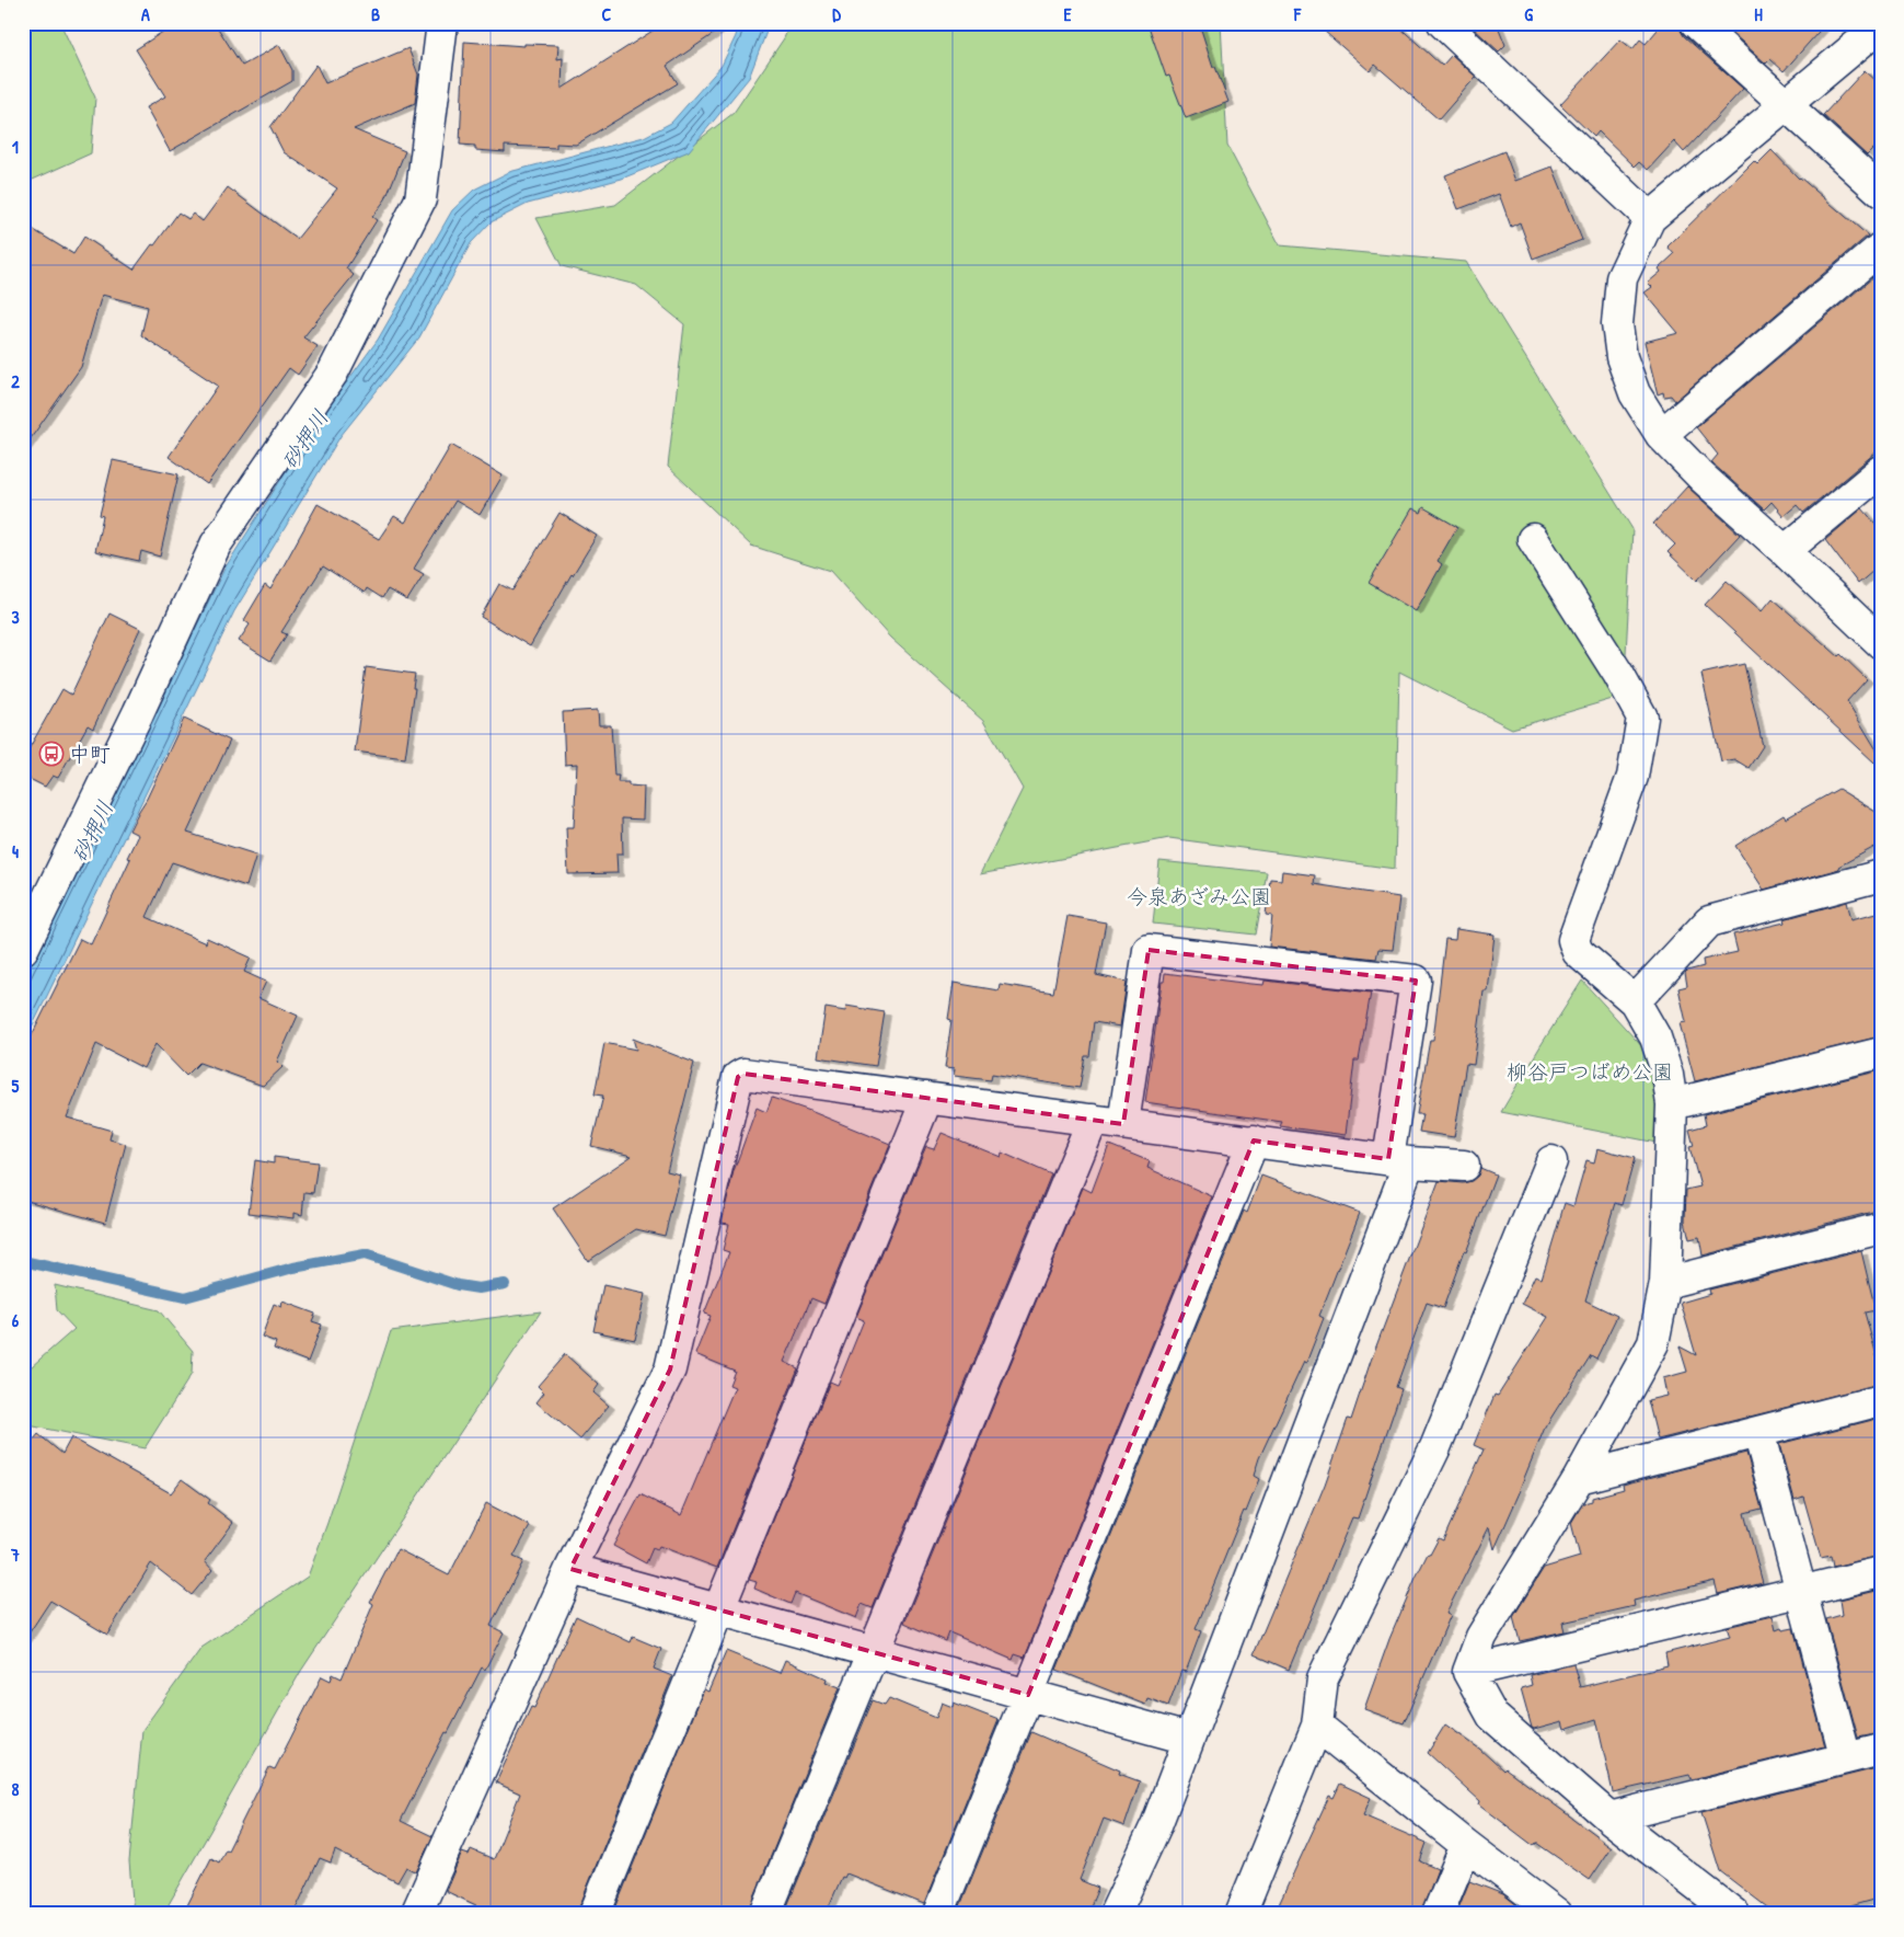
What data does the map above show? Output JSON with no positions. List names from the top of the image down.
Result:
{
  "water": ["砂押川"],
  "parks": ["今泉あざみ公園", "柳谷戸つばめ公園"],
  "places": {
    "bus stop": ["中町"]
  },
  "grid": {
    "columns": [
      "A",
      "B",
      "C",
      "D",
      "E",
      "F",
      "G",
      "H"
    ],
    "rows": [
      "1",
      "2",
      "3",
      "4",
      "5",
      "6",
      "7",
      "8"
    ]
  }
}
